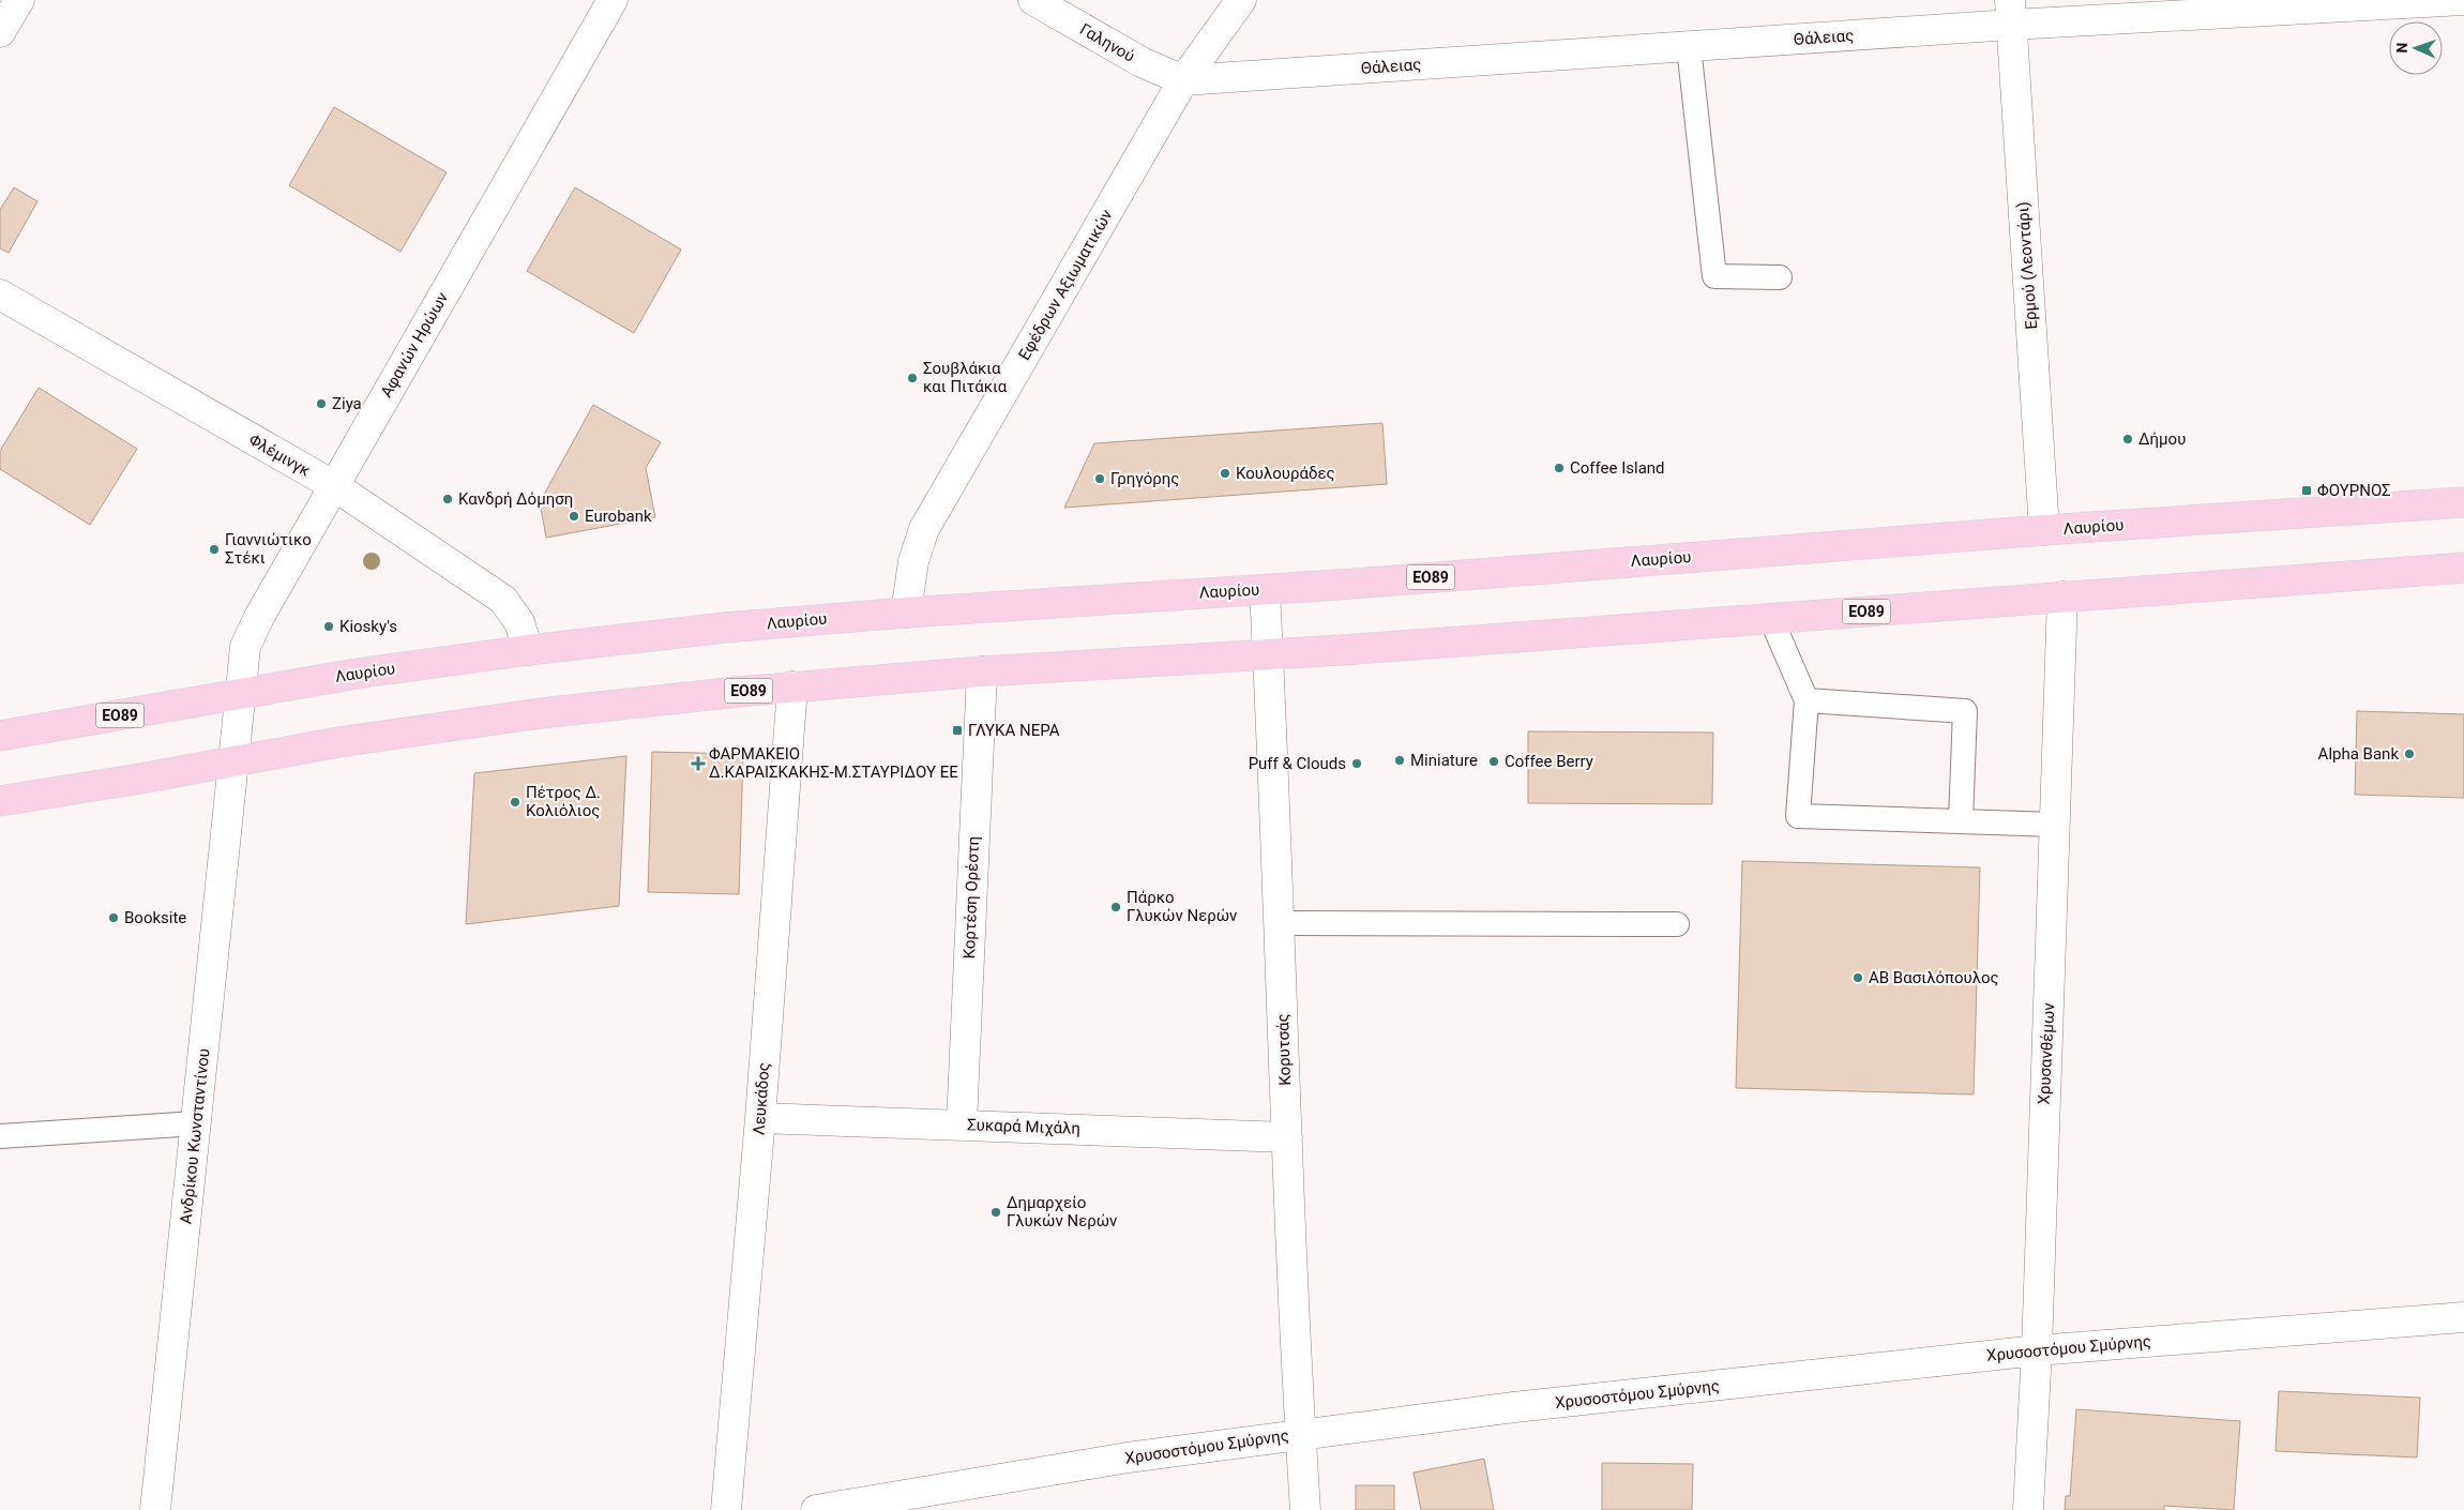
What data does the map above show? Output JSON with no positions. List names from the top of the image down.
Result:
{
  "streets": {
    "main road": ["Λαυρίου", "ΕΟ89"],
    "street": [
      "Θάλειας",
      "Γαληνού",
      "Ερμού (Λεοντάρι)",
      "Εφέδρων Αξιωματικών",
      "Αφανών Ηρώων",
      "Φλέμινγκ",
      "Κορτέση Ορέστη",
      "Κορυτσάς",
      "Χρυσανθέμων",
      "Λευκάδος",
      "Συκαρά Μιχάλη",
      "Ανδρίκου Κωνσταντίνου",
      "Χρυσοστόμου Σμύρνης"
    ]
  },
  "crossings": [
    ["Θάλειας", "Γαληνού"],
    ["Θάλειας", "Ερμού (Λεοντάρι)"],
    ["Θάλειας", "Εφέδρων Αξιωματικών"],
    ["Γαληνού", "Εφέδρων Αξιωματικών"],
    ["Ερμού (Λεοντάρι)", "Λαυρίου"],
    ["Εφέδρων Αξιωματικών", "Λαυρίου"],
    ["Αφανών Ηρώων", "Φλέμινγκ"],
    ["Αφανών Ηρώων", "Λαυρίου"],
    ["Αφανών Ηρώων", "ΕΟ89"],
    ["Αφανών Ηρώων", "Ανδρίκου Κωνσταντίνου"],
    ["Φλέμινγκ", "Λαυρίου"],
    ["Λαυρίου", "Κορυτσάς"],
    ["ΕΟ89", "Κορτέση Ορέστη"],
    ["ΕΟ89", "Κορυτσάς"],
    ["ΕΟ89", "Χρυσανθέμων"],
    ["ΕΟ89", "Λευκάδος"],
    ["ΕΟ89", "Ανδρίκου Κωνσταντίνου"],
    ["Κορτέση Ορέστη", "Συκαρά Μιχάλη"],
    ["Κορυτσάς", "Συκαρά Μιχάλη"],
    ["Κορυτσάς", "Χρυσοστόμου Σμύρνης"],
    ["Χρυσανθέμων", "Χρυσοστόμου Σμύρνης"],
    ["Λευκάδος", "Συκαρά Μιχάλη"]
  ],
  "places": {
    "other": [
      "Σουβλάκια και Πιτάκια",
      "Ziya",
      "Δήμου",
      "Coffee Island",
      "Κουλουράδες",
      "Γρηγόρης",
      "Κανδρή Δόμηση",
      "Eurobank",
      "Γιαννιώτικο Στέκι",
      "Kiosky's",
      "Alpha Bank",
      "Miniature",
      "Coffee Berry",
      "Puff & Clouds",
      "Πέτρος Δ. Κολιόλιος",
      "Πάρκο Γλυκών Νερών",
      "Booksite",
      "ΑΒ Βασιλόπουλος",
      "Δημαρχείο Γλυκών Νερών"
    ],
    "transit": ["ΦΟΥΡΝΟΣ", "ΓΛΥΚΑ ΝΕΡΑ"],
    "health": ["ΦΑΡΜΑΚΕΙΟ Δ.ΚΑΡΑΙΣΚΑΚΗΣ-Μ.ΣΤΑΥΡΙΔΟΥ ΕΕ"]
  },
  "north": "left"
}
